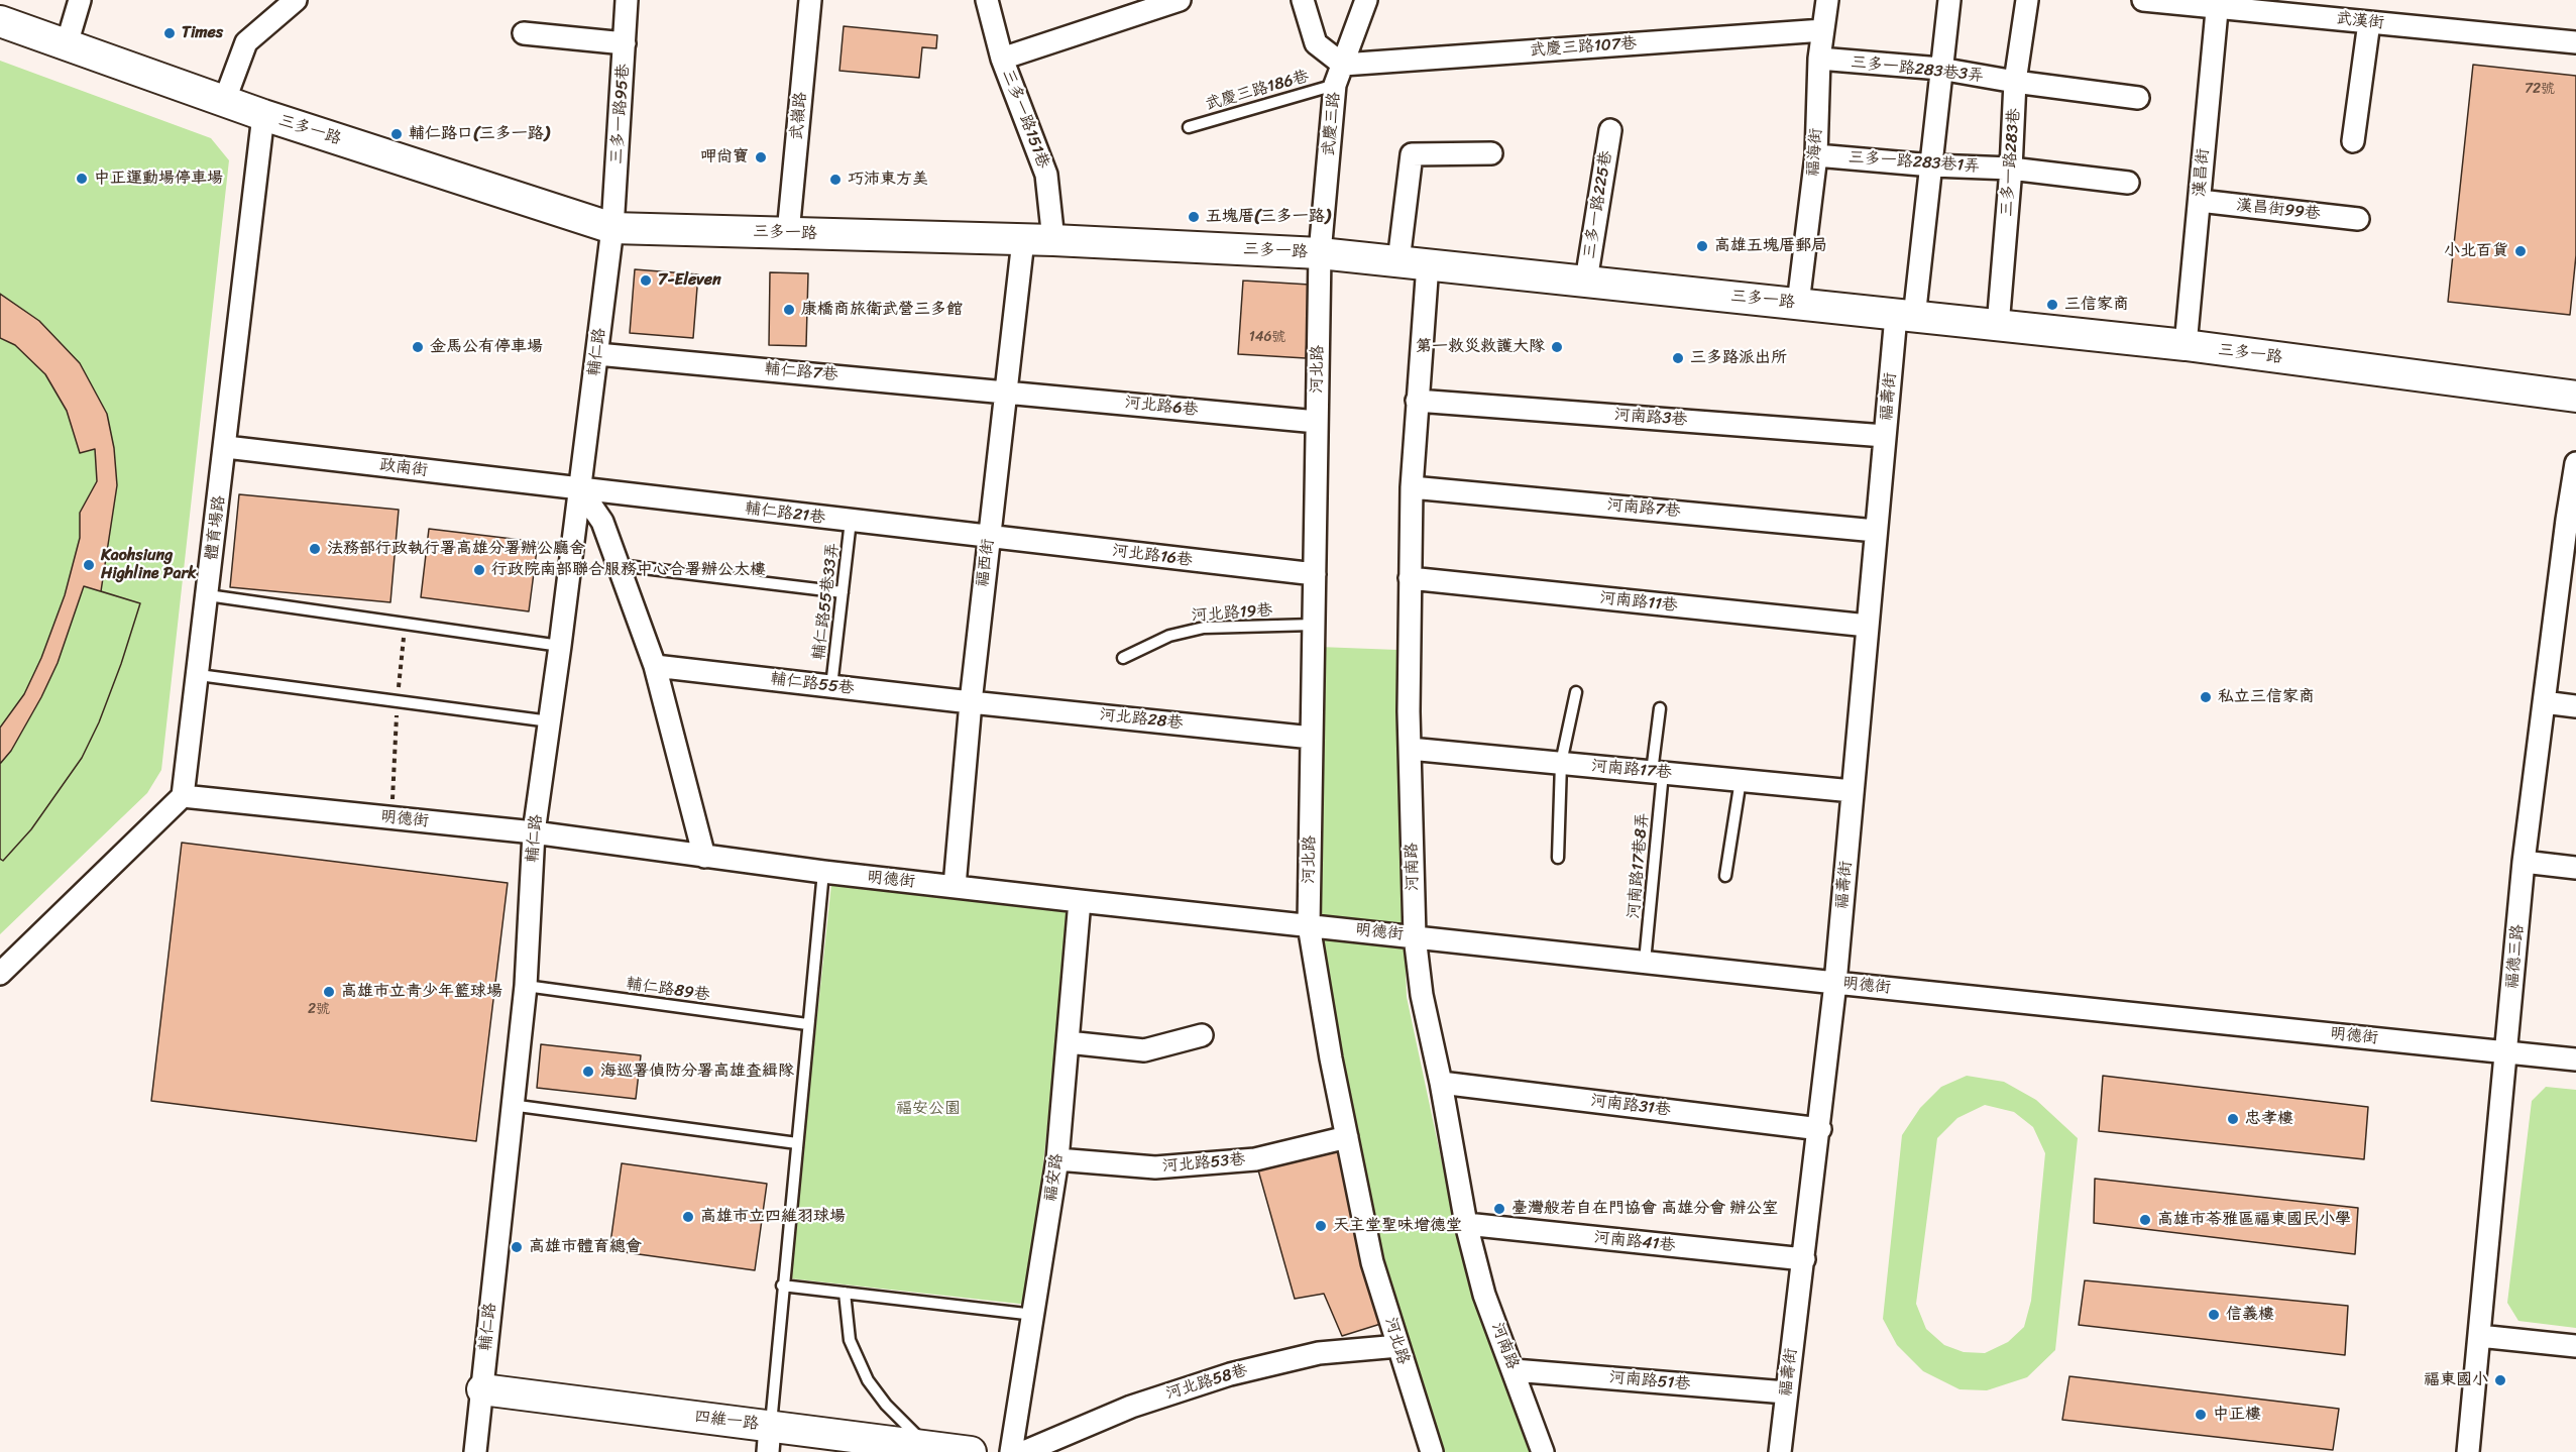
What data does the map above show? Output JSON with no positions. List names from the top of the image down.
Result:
{
  "streets": {
    "street": [
      "武漢街",
      "武慶三路107巷",
      "三多一路283巷3弄",
      "三多一路95巷",
      "武嶺路",
      "三多一路151巷",
      "武慶三路",
      "三多一路",
      "福海街",
      "三多一路283巷1弄",
      "三多一路283巷",
      "漢昌街",
      "三多一路225巷",
      "漢昌街99巷",
      "輔仁路",
      "河北路",
      "輔仁路7巷",
      "福壽街",
      "河北路6巷",
      "河南路3巷",
      "政南街",
      "河南路7巷",
      "輔仁路21巷",
      "體育場路",
      "河北路16巷",
      "福西街",
      "河南路11巷",
      "輔仁路55巷",
      "河北路28巷",
      "河南路17巷",
      "明德街",
      "河南路",
      "福德三路",
      "河南路31巷",
      "河北路53巷",
      "福安路",
      "河南路41巷",
      "河南路51巷",
      "河北路58巷",
      "四維一路"
    ],
    "lane": [
      "武慶三路186巷",
      "輔仁路55巷33弄",
      "河北路19巷",
      "河南路17巷8弄",
      "輔仁路89巷"
    ]
  },
  "crossings": [
    ["武漢街", "漢昌街"],
    ["武慶三路107巷", "武慶三路"],
    ["武慶三路107巷", "福海街"],
    ["三多一路283巷3弄", "福海街"],
    ["三多一路283巷3弄", "三多一路283巷"],
    ["三多一路283巷3弄", "福壽街"],
    ["武慶三路186巷", "武慶三路"],
    ["三多一路95巷", "三多一路"],
    ["三多一路95巷", "輔仁路"],
    ["武嶺路", "三多一路"],
    ["三多一路151巷", "三多一路"],
    ["武慶三路", "三多一路"],
    ["武慶三路", "河北路"],
    ["三多一路", "福海街"],
    ["三多一路", "三多一路283巷"],
    ["三多一路", "漢昌街"],
    ["三多一路", "三多一路225巷"],
    ["三多一路", "輔仁路"],
    ["三多一路", "河北路"],
    ["三多一路", "福壽街"],
    ["三多一路", "體育場路"],
    ["三多一路", "福西街"],
    ["三多一路", "河南路"],
    ["福海街", "三多一路283巷1弄"],
    ["三多一路283巷1弄", "三多一路283巷"],
    ["三多一路283巷1弄", "福壽街"],
    ["漢昌街", "漢昌街99巷"],
    ["輔仁路", "輔仁路7巷"],
    ["輔仁路", "政南街"],
    ["輔仁路", "輔仁路21巷"],
    ["輔仁路", "明德街"],
    ["輔仁路", "輔仁路89巷"],
    ["輔仁路", "四維一路"],
    ["河北路", "河北路6巷"],
    ["河北路", "河北路16巷"],
    ["河北路", "河北路19巷"],
    ["河北路", "河北路28巷"],
    ["河北路", "明德街"],
    ["河北路", "河北路53巷"],
    ["河北路", "河北路58巷"],
    ["輔仁路7巷", "河北路6巷"],
    ["輔仁路7巷", "福西街"],
    ["福壽街", "河南路3巷"],
    ["福壽街", "河南路7巷"],
    ["福壽街", "河南路11巷"],
    ["福壽街", "河南路17巷"],
    ["福壽街", "明德街"],
    ["福壽街", "河南路31巷"],
    ["福壽街", "河南路41巷"],
    ["福壽街", "河南路51巷"],
    ["河北路6巷", "福西街"],
    ["河南路3巷", "河南路"],
    ["政南街", "輔仁路21巷"],
    ["政南街", "體育場路"],
    ["河南路7巷", "河南路"],
    ["輔仁路21巷", "河北路16巷"],
    ["輔仁路21巷", "福西街"],
    ["輔仁路21巷", "輔仁路55巷33弄"],
    ["體育場路", "明德街"],
    ["河北路16巷", "福西街"],
    ["福西街", "輔仁路55巷"],
    ["福西街", "河北路28巷"],
    ["福西街", "明德街"],
    ["輔仁路55巷33弄", "輔仁路55巷"],
    ["河南路11巷", "河南路"],
    ["輔仁路55巷", "河北路28巷"],
    ["河南路17巷", "河南路17巷8弄"],
    ["河南路17巷", "河南路"],
    ["明德街", "河南路17巷8弄"],
    ["明德街", "河南路"],
    ["明德街", "福德三路"],
    ["明德街", "福安路"],
    ["河南路", "河南路31巷"],
    ["河南路", "河南路41巷"],
    ["河南路", "河南路51巷"],
    ["河北路53巷", "福安路"]
  ],
  "parks": ["福安公園"],
  "places": [
    "Times",
    "輔仁路口(三多一路)",
    "呷尚寶",
    "中正運動場停車場",
    "巧沛東方美",
    "五塊厝(三多一路)",
    "高雄五塊厝郵局",
    "小北百貨",
    "7-Eleven",
    "三信家商",
    "康橋商旅衛武營三多館",
    "金馬公有停車場",
    "第一救災救護大隊",
    "三多路派出所",
    "法務部行政執行署高雄分署辦公廳舍",
    "Kaohsiung Highline Park",
    "行政院南部聯合服務中心合署辦公大樓",
    "私立三信家商",
    "高雄市立青少年籃球場",
    "海巡署偵防分署高雄查緝隊",
    "忠孝樓",
    "臺灣般若自在門協會 高雄分會 辦公室",
    "高雄市立四維羽球場",
    "高雄市苓雅區福東國民小學",
    "天主堂聖味增德堂",
    "高雄市體育總會",
    "信義樓",
    "福東國小",
    "中正樓"
  ],
  "house_numbers": ["72號", "146號", "2號"]
}
